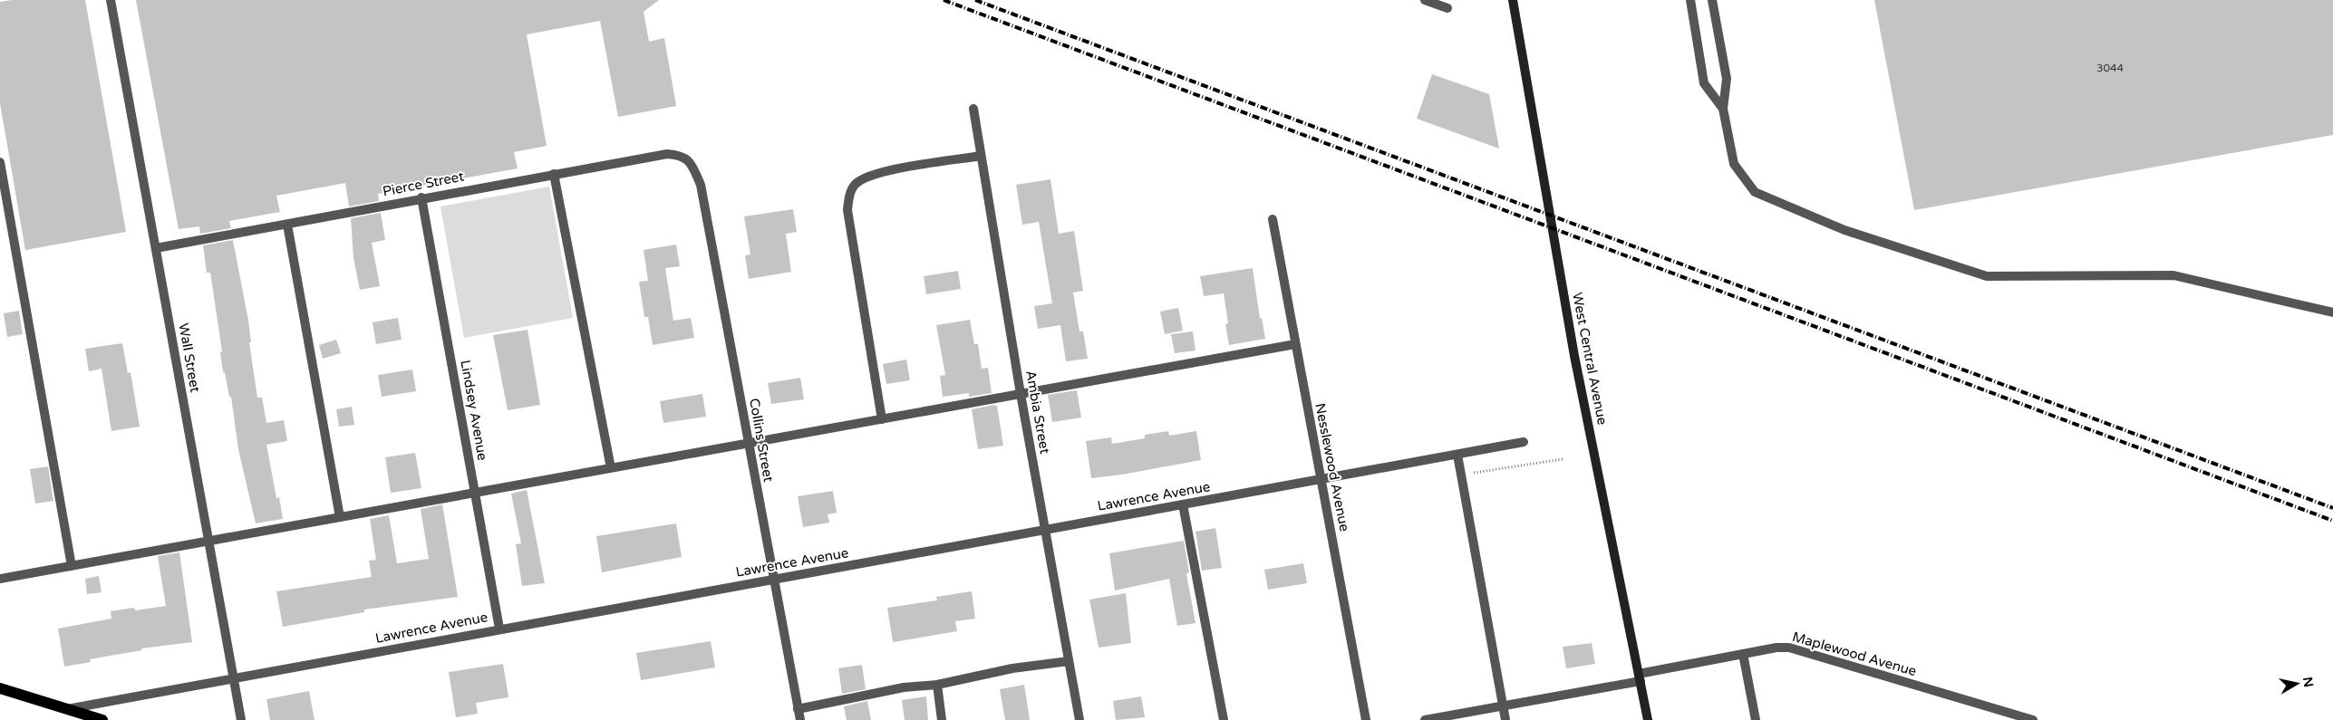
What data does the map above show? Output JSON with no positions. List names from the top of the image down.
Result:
{
  "streets": {
    "main road": ["West Central Avenue"],
    "street": [
      "Pierce Street",
      "Wall Street",
      "Lindsey Avenue",
      "Ambia Street",
      "Collins Street",
      "Nesslewood Avenue",
      "Lawrence Avenue",
      "Maplewood Avenue"
    ]
  },
  "crossings": [
    ["Pierce Street", "Wall Street"],
    ["Pierce Street", "Lindsey Avenue"],
    ["Pierce Street", "Collins Street"],
    ["Wall Street", "Lawrence Avenue"],
    ["West Central Avenue", "Maplewood Avenue"],
    ["Lindsey Avenue", "Lawrence Avenue"],
    ["Ambia Street", "Lawrence Avenue"],
    ["Collins Street", "Lawrence Avenue"],
    ["Nesslewood Avenue", "Lawrence Avenue"]
  ],
  "house_numbers": ["3044"],
  "north": "right"
}
